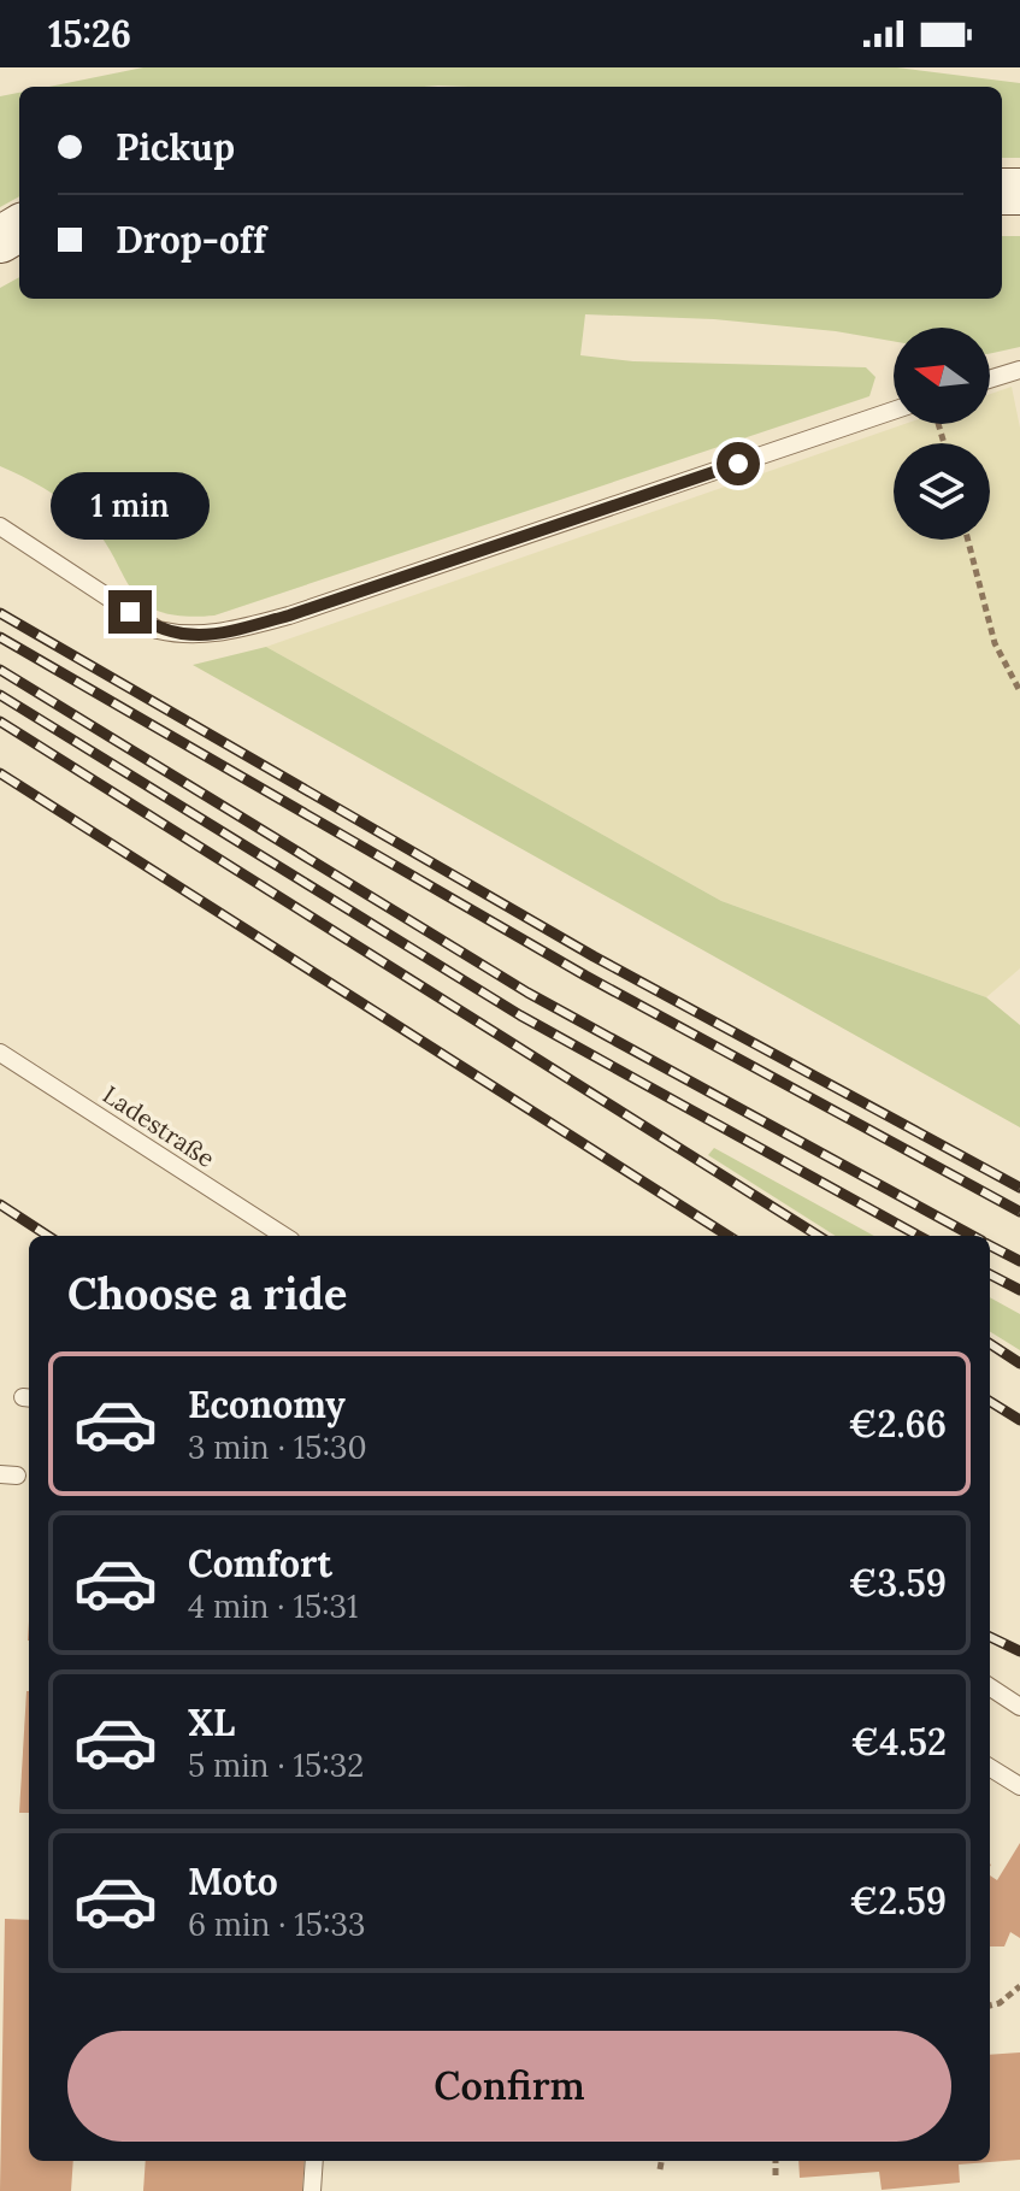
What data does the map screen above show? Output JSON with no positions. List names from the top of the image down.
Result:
{
  "streets": {
    "lane": ["Ladestraße"]
  },
  "north": "left",
  "page": {
    "status": "15:26",
    "banner": ["Pickup", "Drop-off"],
    "bubble": "1 min",
    "heading": "Choose a ride",
    "list": [
      {
        "name": "Economy",
        "note": "3 min · 15:30",
        "value": "€2.66"
      },
      {
        "name": "Comfort",
        "note": "4 min · 15:31",
        "value": "€3.59"
      },
      {
        "name": "XL",
        "note": "5 min · 15:32",
        "value": "€4.52"
      },
      {
        "name": "Moto",
        "note": "6 min · 15:33",
        "value": "€2.59"
      }
    ],
    "buttons": "Confirm"
  }
}
